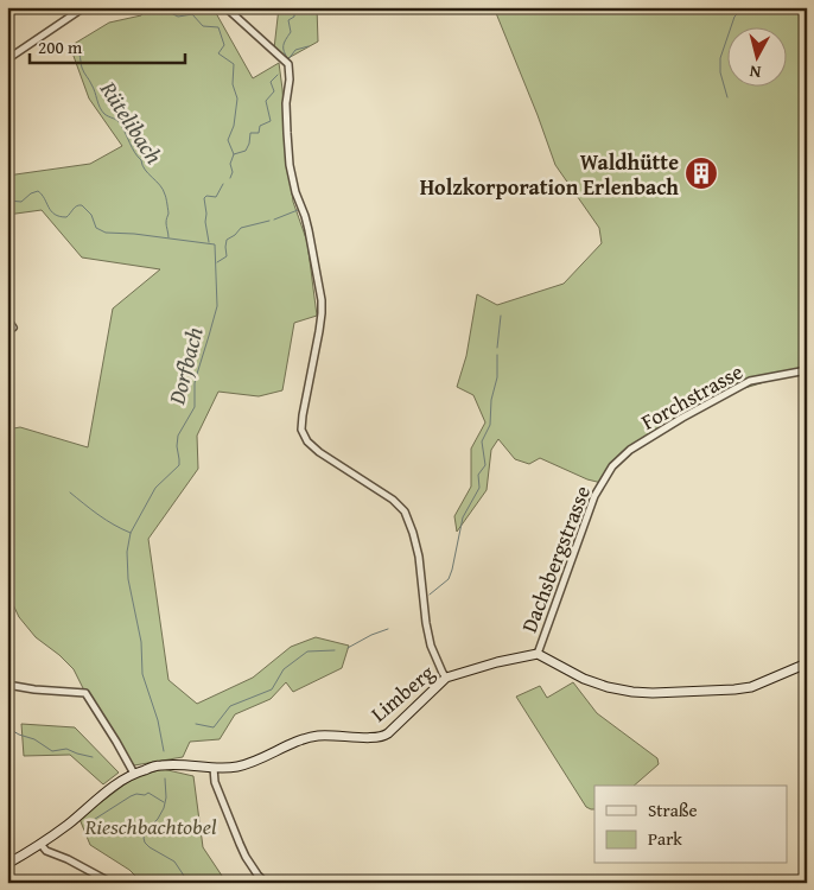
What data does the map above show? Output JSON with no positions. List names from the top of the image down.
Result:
{
  "streets": {
    "street": ["Forchstrasse", "Dachsbergstrasse", "Limberg"]
  },
  "crossings": [
    ["Forchstrasse", "Dachsbergstrasse"],
    ["Dachsbergstrasse", "Limberg"]
  ],
  "water": ["Rütelibach", "Dorfbach"],
  "parks": ["Rieschbachtobel"],
  "places": {
    "building": ["Waldhütte Holzkorporation Erlenbach"]
  },
  "legend": ["Straße", "Park"],
  "scale_bar": "200 m",
  "north": "bottom"
}
